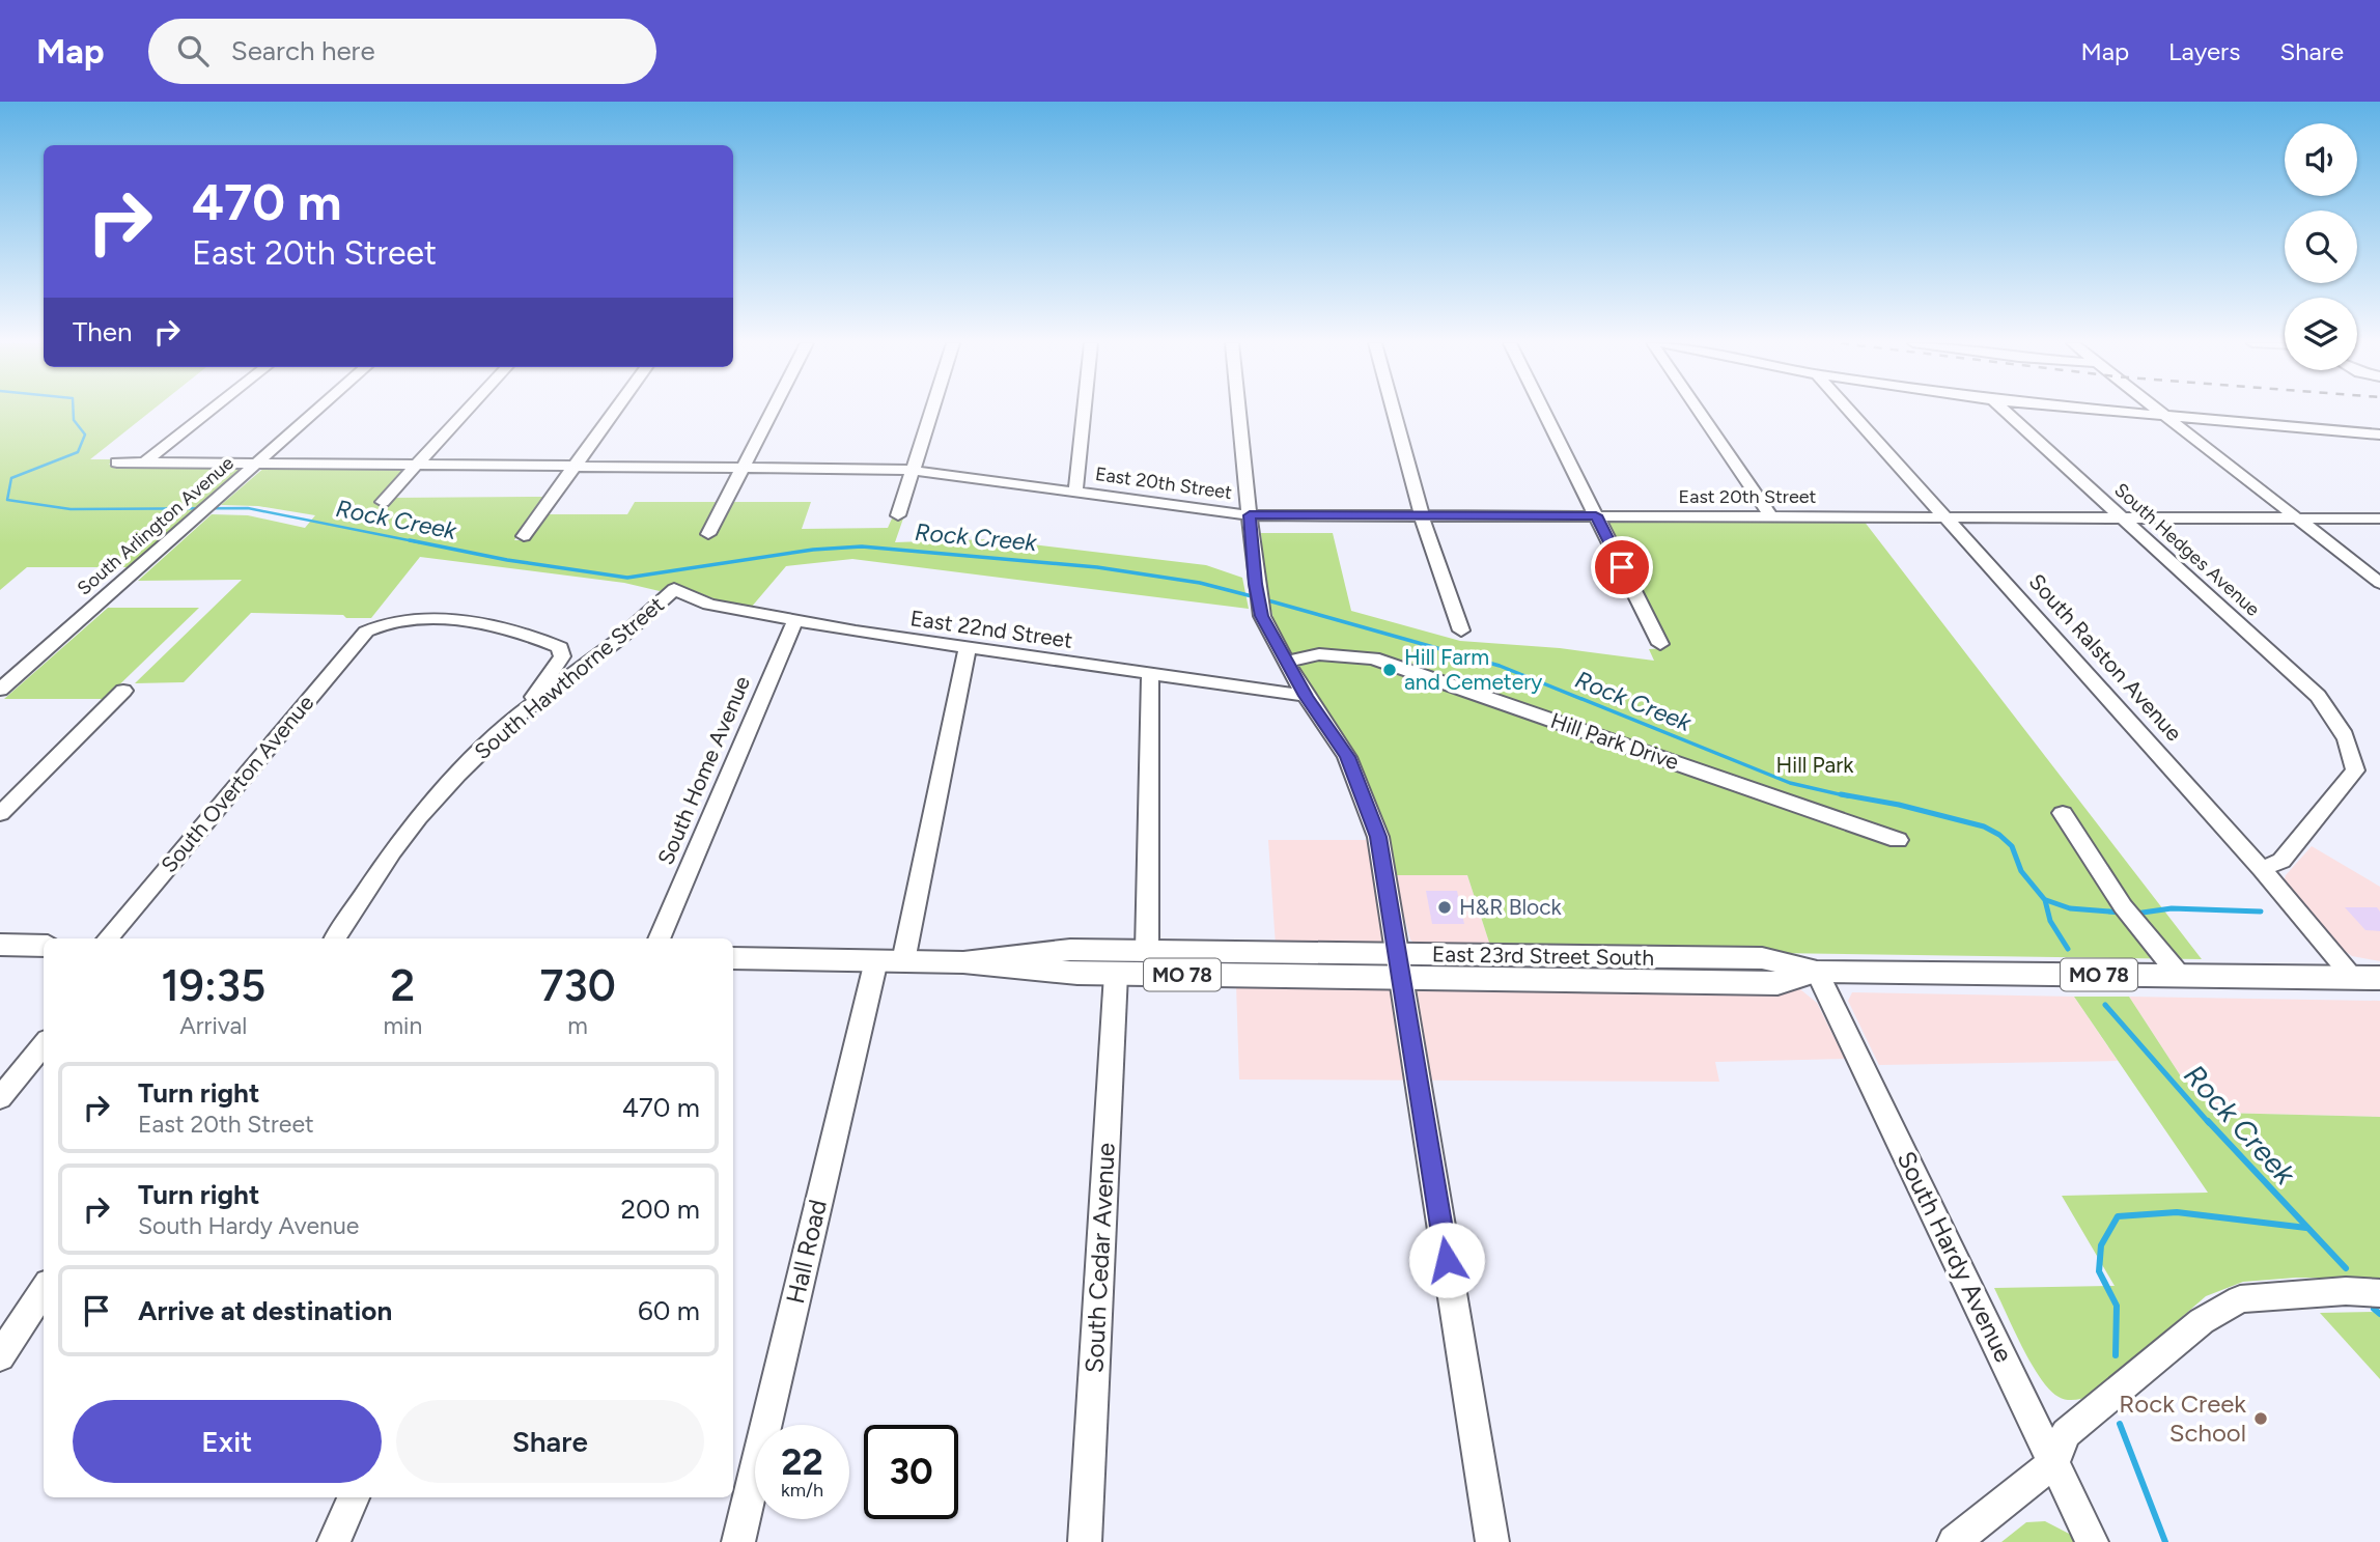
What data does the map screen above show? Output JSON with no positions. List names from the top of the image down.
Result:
{
  "streets": {
    "main road": ["East 23rd Street South", "MO 78"],
    "street": [
      "East 20th Street",
      "South Arlington Avenue",
      "South Hedges Avenue",
      "East 22nd Street",
      "South Ralston Avenue",
      "South Hawthorne Street",
      "Hill Park Drive",
      "South Home Avenue",
      "South Overton Avenue",
      "Hall Road",
      "South Hardy Avenue",
      "South Cedar Avenue"
    ]
  },
  "crossings": [
    ["East 20th Street", "South Arlington Avenue"],
    ["East 20th Street", "South Hedges Avenue"],
    ["East 20th Street", "South Ralston Avenue"],
    ["South Hedges Avenue", "South Ralston Avenue"],
    ["East 22nd Street", "South Hawthorne Street"],
    ["East 22nd Street", "South Home Avenue"],
    ["East 22nd Street", "Hall Road"],
    ["South Ralston Avenue", "East 23rd Street South"],
    ["South Hawthorne Street", "South Overton Avenue"],
    ["East 23rd Street South", "Hall Road"],
    ["East 23rd Street South", "South Hardy Avenue"],
    ["East 23rd Street South", "South Cedar Avenue"]
  ],
  "water": ["Rock Creek"],
  "parks": ["Hill Park"],
  "places": ["Hill Farm and Cemetery", "H&R Block", "Rock Creek School"],
  "page": {
    "header": "Map",
    "search": "Search here",
    "nav": ["Map", "Layers", "Share"],
    "turn": ["470 m", "East 20th Street"],
    "then": "Then",
    "eta": [
      "19:35",
      "Arrival",
      "2",
      "min",
      "730",
      "m"
    ],
    "list": [
      {
        "name": "Turn right",
        "note": "East 20th Street",
        "value": "470 m"
      },
      {
        "name": "Turn right",
        "note": "South Hardy Avenue",
        "value": "200 m"
      },
      {
        "name": "Arrive at destination",
        "value": "60 m"
      }
    ],
    "buttons": ["Exit", "Share"],
    "speed": "22 km/h",
    "limit": "30"
  }
}
